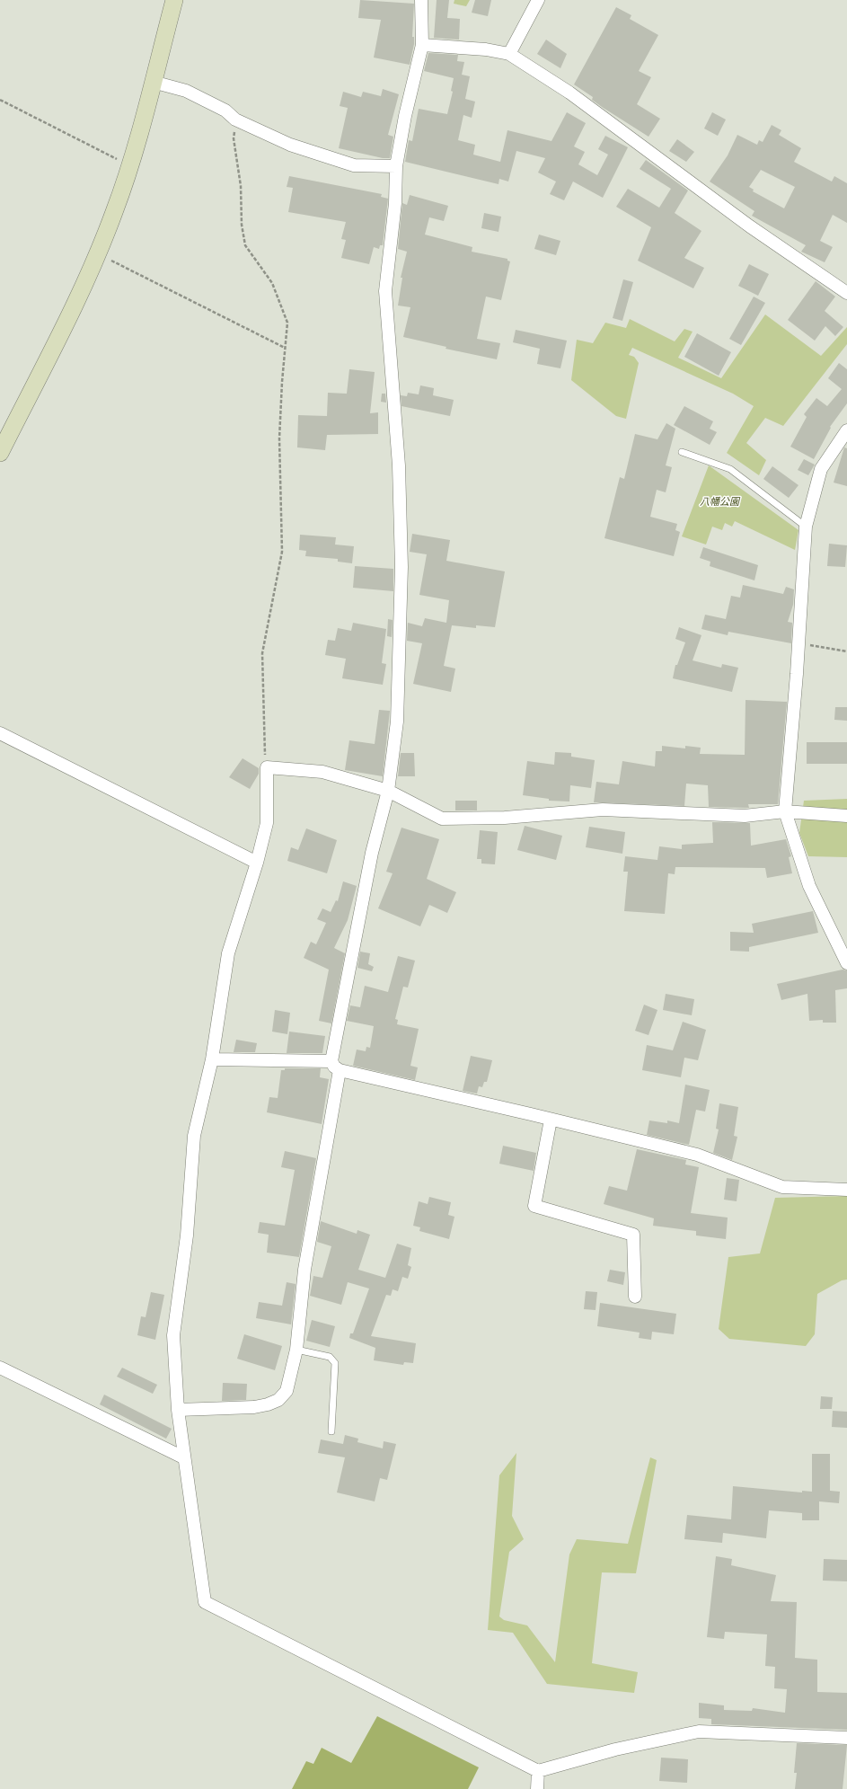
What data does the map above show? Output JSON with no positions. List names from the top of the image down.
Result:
{
  "parks": ["八幡公園"]
}
